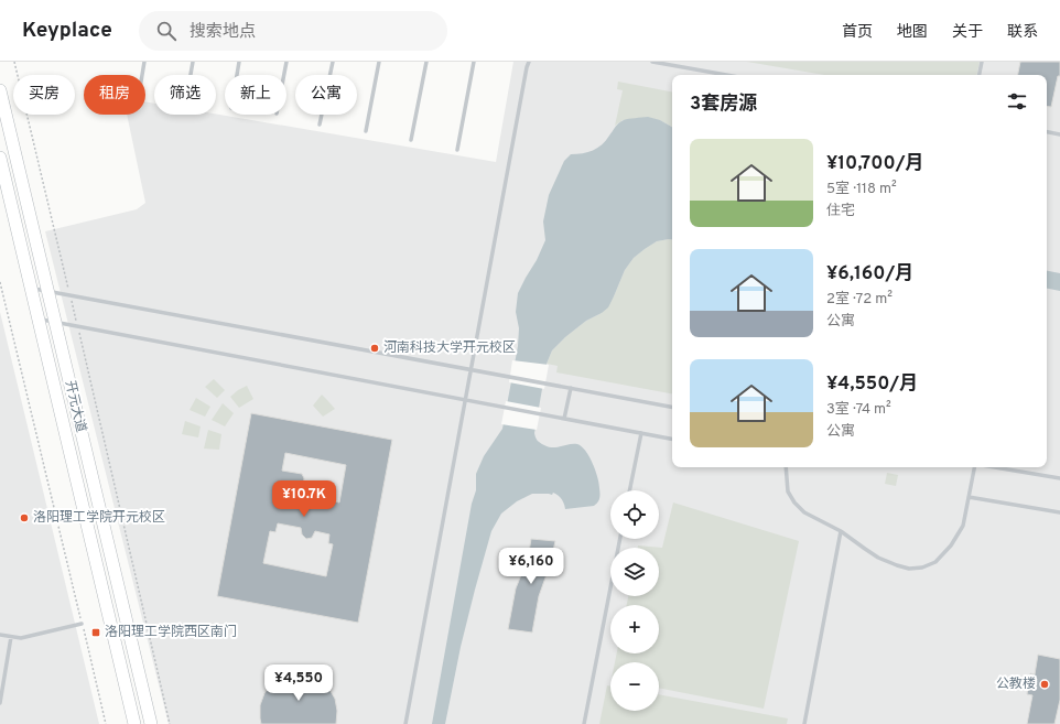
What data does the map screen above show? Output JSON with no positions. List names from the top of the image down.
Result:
{
  "streets": {
    "main road": ["开元大道"]
  },
  "places": {
    "other": ["河南科技大学开元校区", "洛阳理工学院开元校区", "公教楼"],
    "transit": ["洛阳理工学院西区南门"]
  },
  "page": {
    "header": "Keyplace",
    "search": "搜索地点",
    "nav": [
      "首页",
      "地图",
      "关于",
      "联系"
    ],
    "chip": [
      "买房",
      "租房",
      "筛选",
      "新上",
      "公寓"
    ],
    "heading": "3套房源",
    "list": [
      {
        "name": "¥10,700/月",
        "note": "5室 · 118 m² · 住宅"
      },
      {
        "name": "¥6,160/月",
        "note": "2室 · 72 m² · 公寓"
      },
      {
        "name": "¥4,550/月",
        "note": "3室 · 74 m² · 公寓"
      }
    ],
    "price": ["¥10.7K", "¥6,160", "¥4,550"],
    "map_buttons": ["+", "−"]
  }
}
